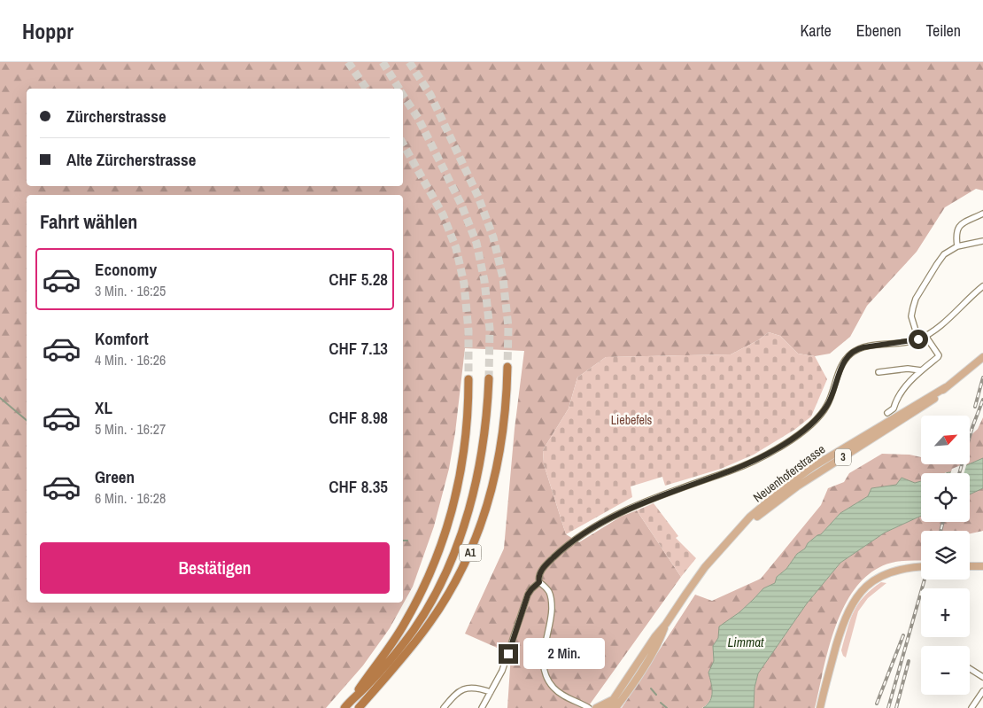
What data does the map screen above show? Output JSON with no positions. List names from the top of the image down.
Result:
{
  "streets": {
    "highway": ["A1"],
    "main road": ["3", "Neuenhoferstrasse"]
  },
  "water": ["Limmat"],
  "parks": ["Liebefels"],
  "north": "top right",
  "page": {
    "header": "Hoppr",
    "nav": ["Karte", "Ebenen", "Teilen"],
    "banner": ["Zürcherstrasse", "Alte Zürcherstrasse"],
    "heading": "Fahrt wählen",
    "list": [
      {
        "name": "Economy",
        "note": "3 Min. · 16:25",
        "value": "CHF 5.28"
      },
      {
        "name": "Komfort",
        "note": "4 Min. · 16:26",
        "value": "CHF 7.13"
      },
      {
        "name": "XL",
        "note": "5 Min. · 16:27",
        "value": "CHF 8.98"
      },
      {
        "name": "Green",
        "note": "6 Min. · 16:28",
        "value": "CHF 8.35"
      }
    ],
    "map_buttons": ["+", "−"],
    "buttons": "Bestätigen",
    "bubble": "2 Min."
  }
}
